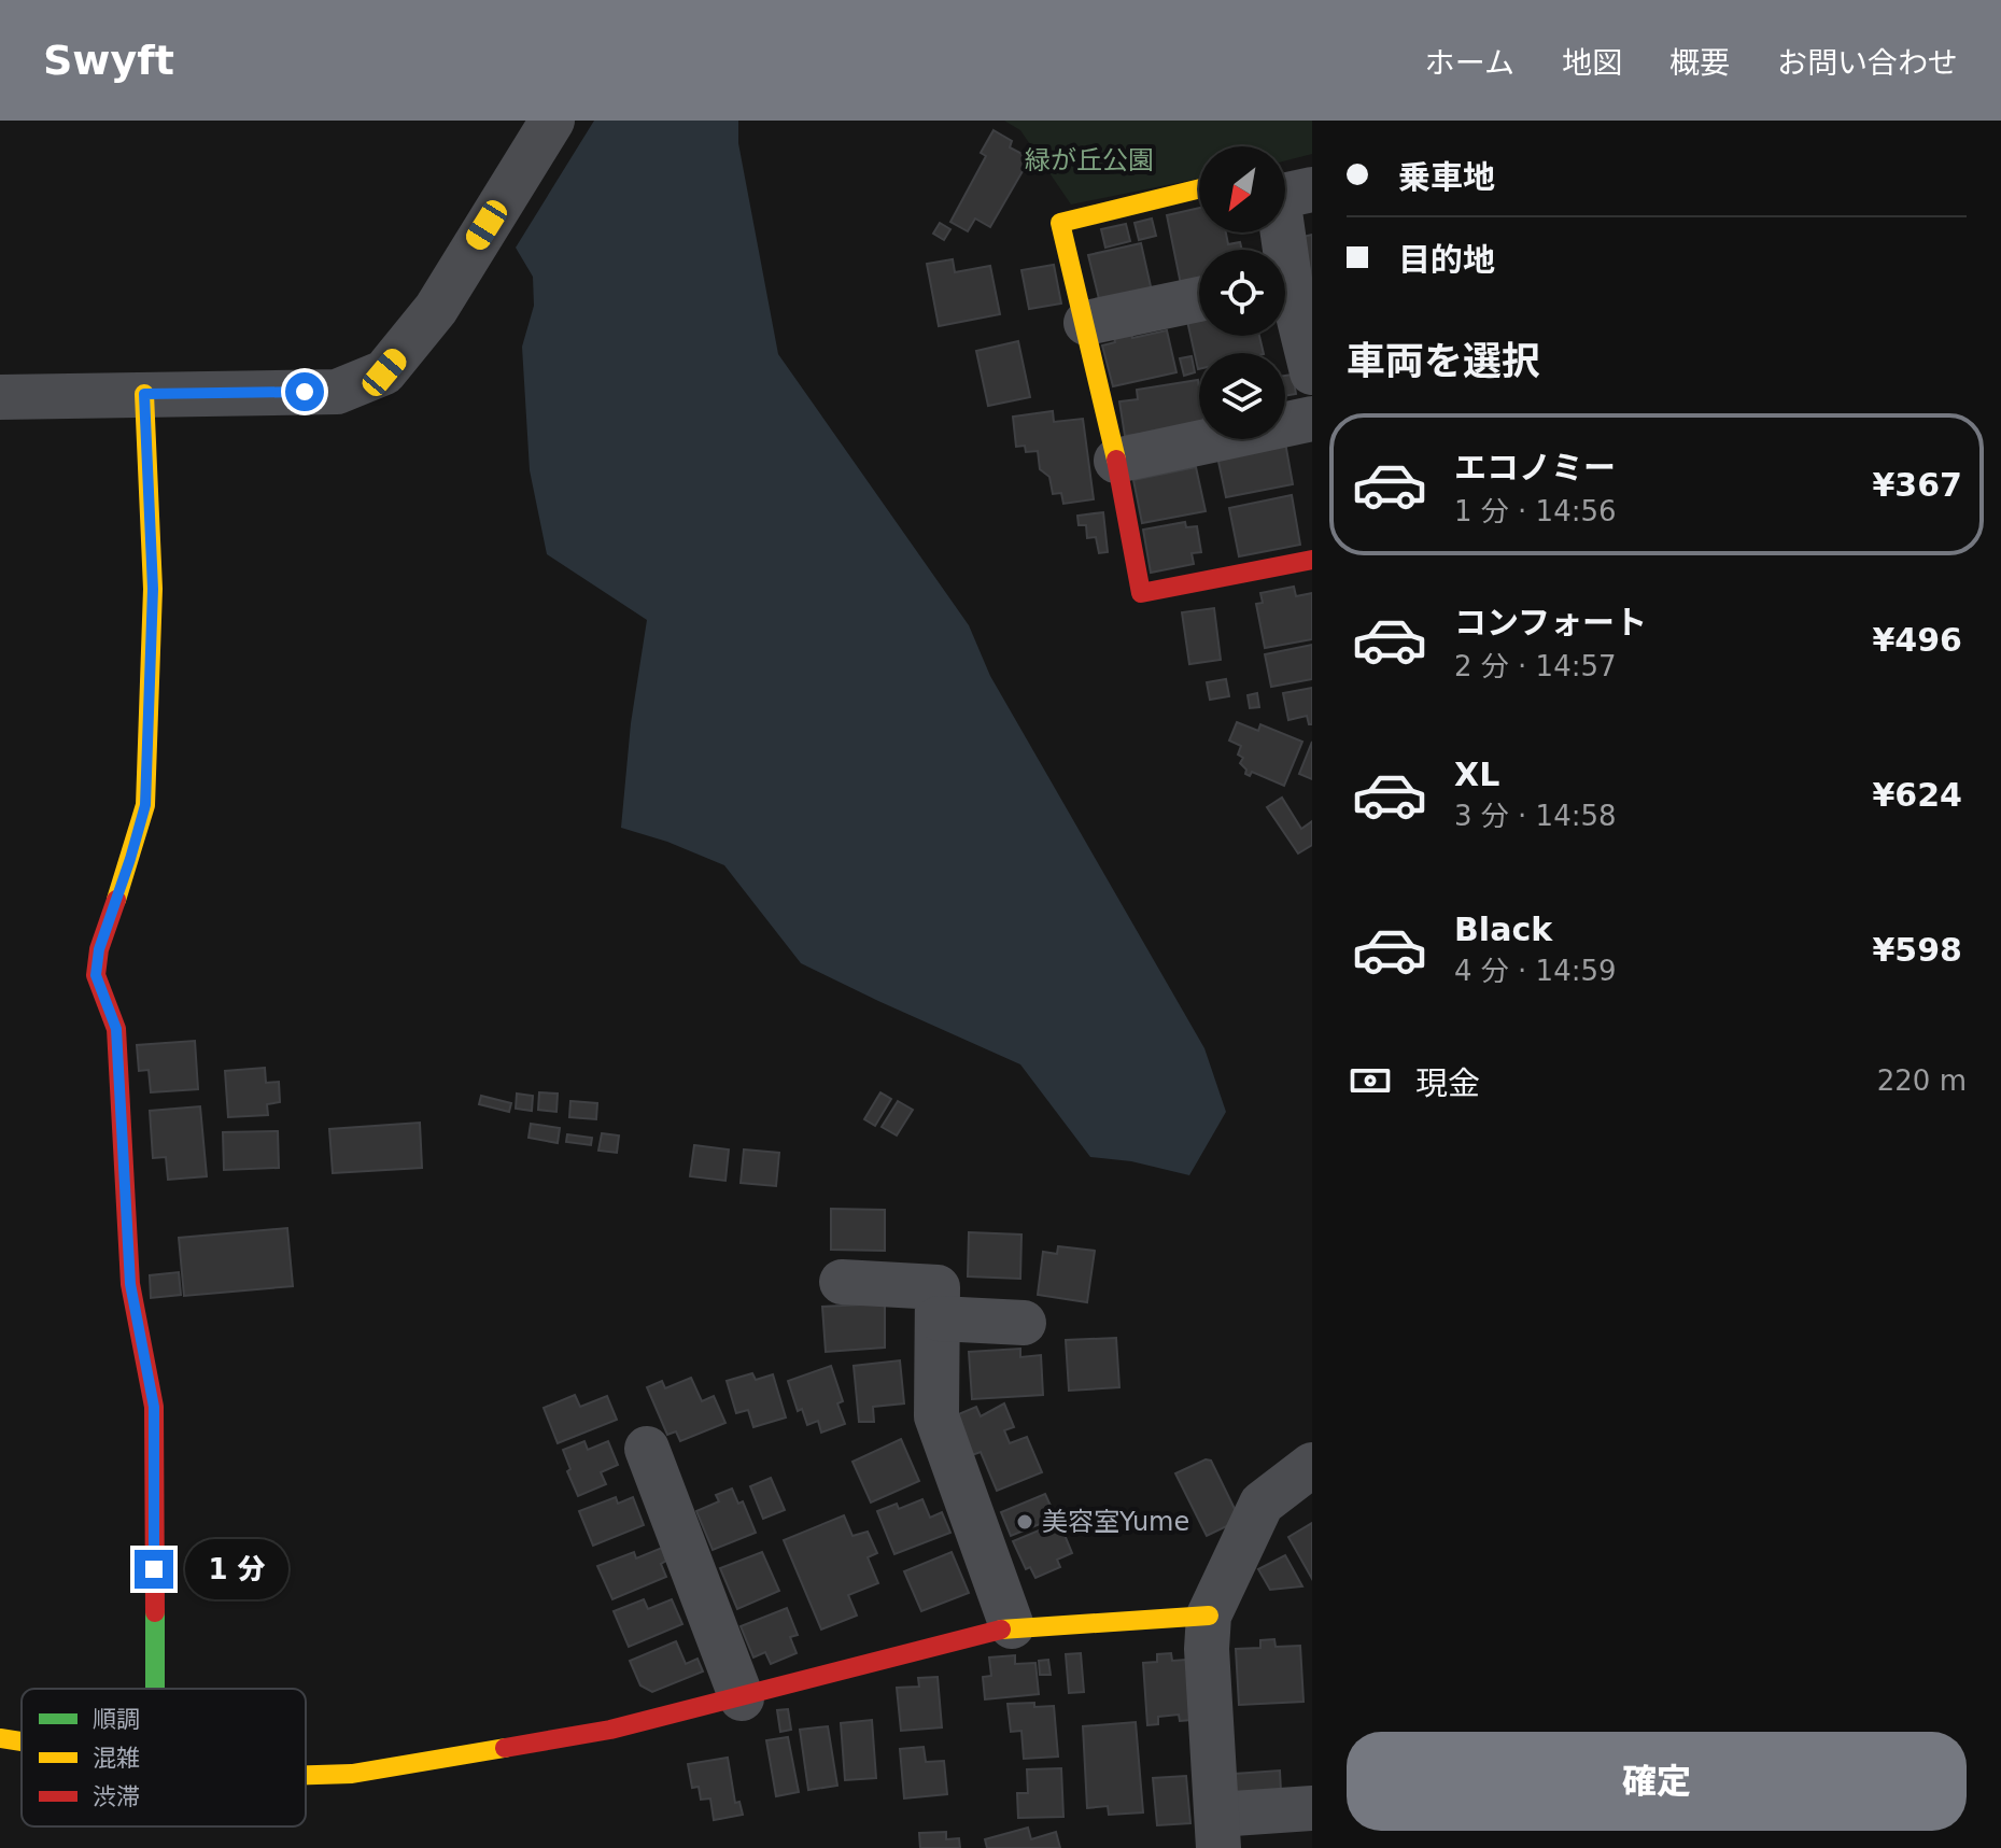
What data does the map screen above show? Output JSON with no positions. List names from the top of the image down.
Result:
{
  "parks": ["緑が丘公園"],
  "places": ["美容室Yume"],
  "legend": ["順調", "混雑", "渋滞"],
  "north": "bottom left",
  "page": {
    "header": "Swyft",
    "nav": [
      "ホーム",
      "地図",
      "概要",
      "お問い合わせ"
    ],
    "banner": ["乗車地", "目的地"],
    "heading": "車両を選択",
    "list": [
      {
        "name": "エコノミー",
        "note": "1 分 · 14:56",
        "value": "¥367"
      },
      {
        "name": "コンフォート",
        "note": "2 分 · 14:57",
        "value": "¥496"
      },
      {
        "name": "XL",
        "note": "3 分 · 14:58",
        "value": "¥624"
      },
      {
        "name": "Black",
        "note": "4 分 · 14:59",
        "value": "¥598"
      }
    ],
    "pay": ["現金", "220 m"],
    "bubble": "1 分",
    "buttons": "確定"
  }
}
